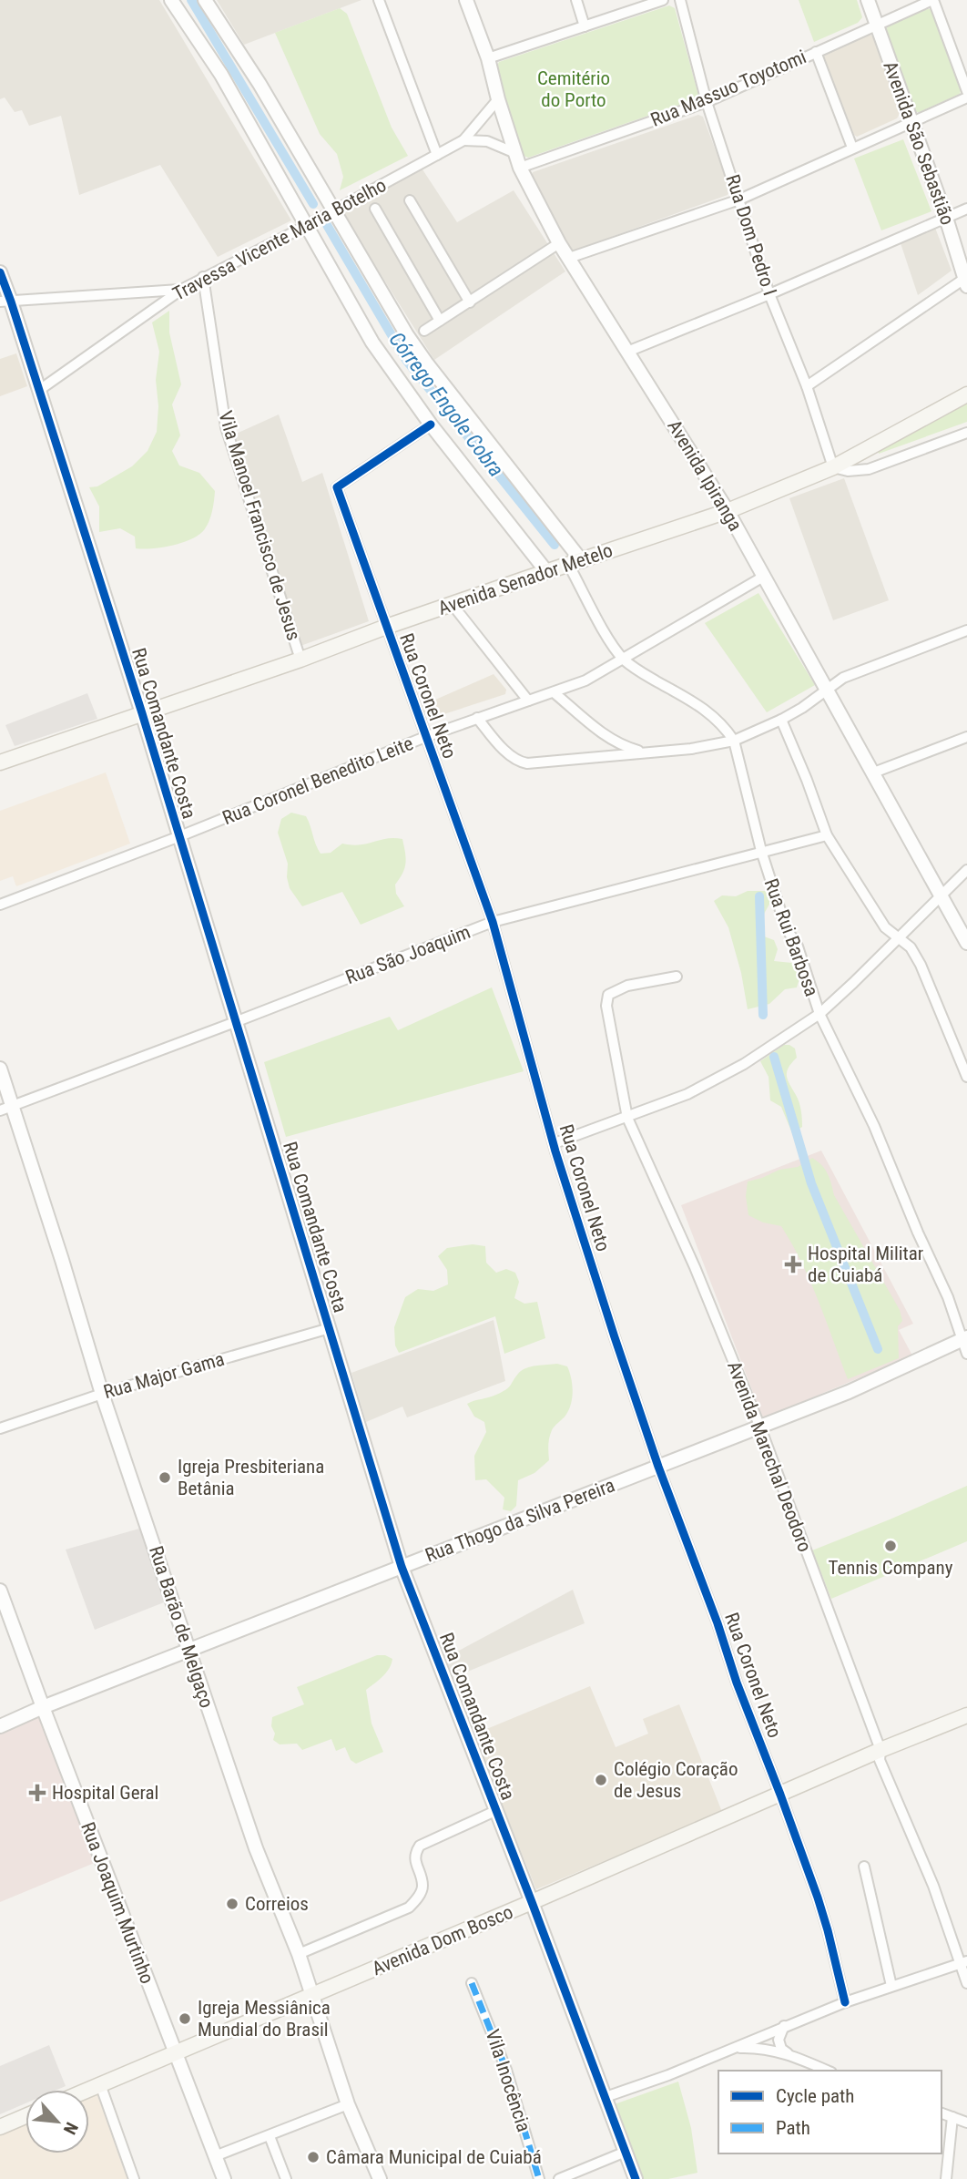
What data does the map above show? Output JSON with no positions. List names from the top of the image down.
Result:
{
  "streets": {
    "main road": ["Avenida Senador Metelo", "Avenida Dom Bosco"],
    "street": [
      "Rua Massuo Toyotomi",
      "Avenida São Sebastião",
      "Rua Dom Pedro I",
      "Travessa Vicente Maria Botelho",
      "Avenida Ipiranga",
      "Vila Manoel Francisco de Jesus",
      "Rua Coronel Neto",
      "Rua Comandante Costa",
      "Rua Coronel Benedito Leite",
      "Rua Rui Barbosa",
      "Rua São Joaquim",
      "Rua Major Gama",
      "Avenida Marechal Deodoro",
      "Rua Thogo da Silva Pereira",
      "Rua Barão de Melgaço",
      "Rua Joaquim Murtinho",
      "Vila Inocência"
    ]
  },
  "crossings": [
    ["Rua Massuo Toyotomi", "Avenida São Sebastião"],
    ["Rua Massuo Toyotomi", "Rua Dom Pedro I"],
    ["Rua Massuo Toyotomi", "Avenida Ipiranga"],
    ["Rua Dom Pedro I", "Avenida Senador Metelo"],
    ["Travessa Vicente Maria Botelho", "Avenida Ipiranga"],
    ["Travessa Vicente Maria Botelho", "Vila Manoel Francisco de Jesus"],
    ["Travessa Vicente Maria Botelho", "Rua Comandante Costa"],
    ["Avenida Ipiranga", "Avenida Senador Metelo"],
    ["Avenida Ipiranga", "Rua Coronel Benedito Leite"],
    ["Vila Manoel Francisco de Jesus", "Avenida Senador Metelo"],
    ["Avenida Senador Metelo", "Rua Coronel Neto"],
    ["Avenida Senador Metelo", "Rua Comandante Costa"],
    ["Avenida Senador Metelo", "Rua Rui Barbosa"],
    ["Rua Coronel Neto", "Rua Coronel Benedito Leite"],
    ["Rua Coronel Neto", "Rua São Joaquim"],
    ["Rua Coronel Neto", "Rua Thogo da Silva Pereira"],
    ["Rua Coronel Neto", "Avenida Dom Bosco"],
    ["Rua Comandante Costa", "Rua Coronel Benedito Leite"],
    ["Rua Comandante Costa", "Rua São Joaquim"],
    ["Rua Comandante Costa", "Rua Major Gama"],
    ["Rua Comandante Costa", "Rua Thogo da Silva Pereira"],
    ["Rua Comandante Costa", "Avenida Dom Bosco"],
    ["Rua Coronel Benedito Leite", "Rua Rui Barbosa"],
    ["Rua Rui Barbosa", "Rua São Joaquim"],
    ["Rua Rui Barbosa", "Rua Thogo da Silva Pereira"],
    ["Rua São Joaquim", "Rua Barão de Melgaço"],
    ["Rua Major Gama", "Rua Barão de Melgaço"],
    ["Avenida Marechal Deodoro", "Rua Thogo da Silva Pereira"],
    ["Avenida Marechal Deodoro", "Avenida Dom Bosco"],
    ["Rua Thogo da Silva Pereira", "Rua Barão de Melgaço"],
    ["Rua Thogo da Silva Pereira", "Rua Joaquim Murtinho"],
    ["Rua Barão de Melgaço", "Avenida Dom Bosco"],
    ["Rua Joaquim Murtinho", "Avenida Dom Bosco"]
  ],
  "water": ["Córrego Engole Cobra"],
  "parks": ["Cemitério do Porto"],
  "places": {
    "health": ["Hospital Militar de Cuiabá", "Hospital Geral"],
    "other": [
      "Igreja Presbiteriana Betânia",
      "Tennis Company",
      "Colégio Coração de Jesus",
      "Correios",
      "Igreja Messiânica Mundial do Brasil",
      "Câmara Municipal de Cuiabá"
    ]
  },
  "legend": ["Cycle path", "Path"],
  "north": "bottom right"
}
